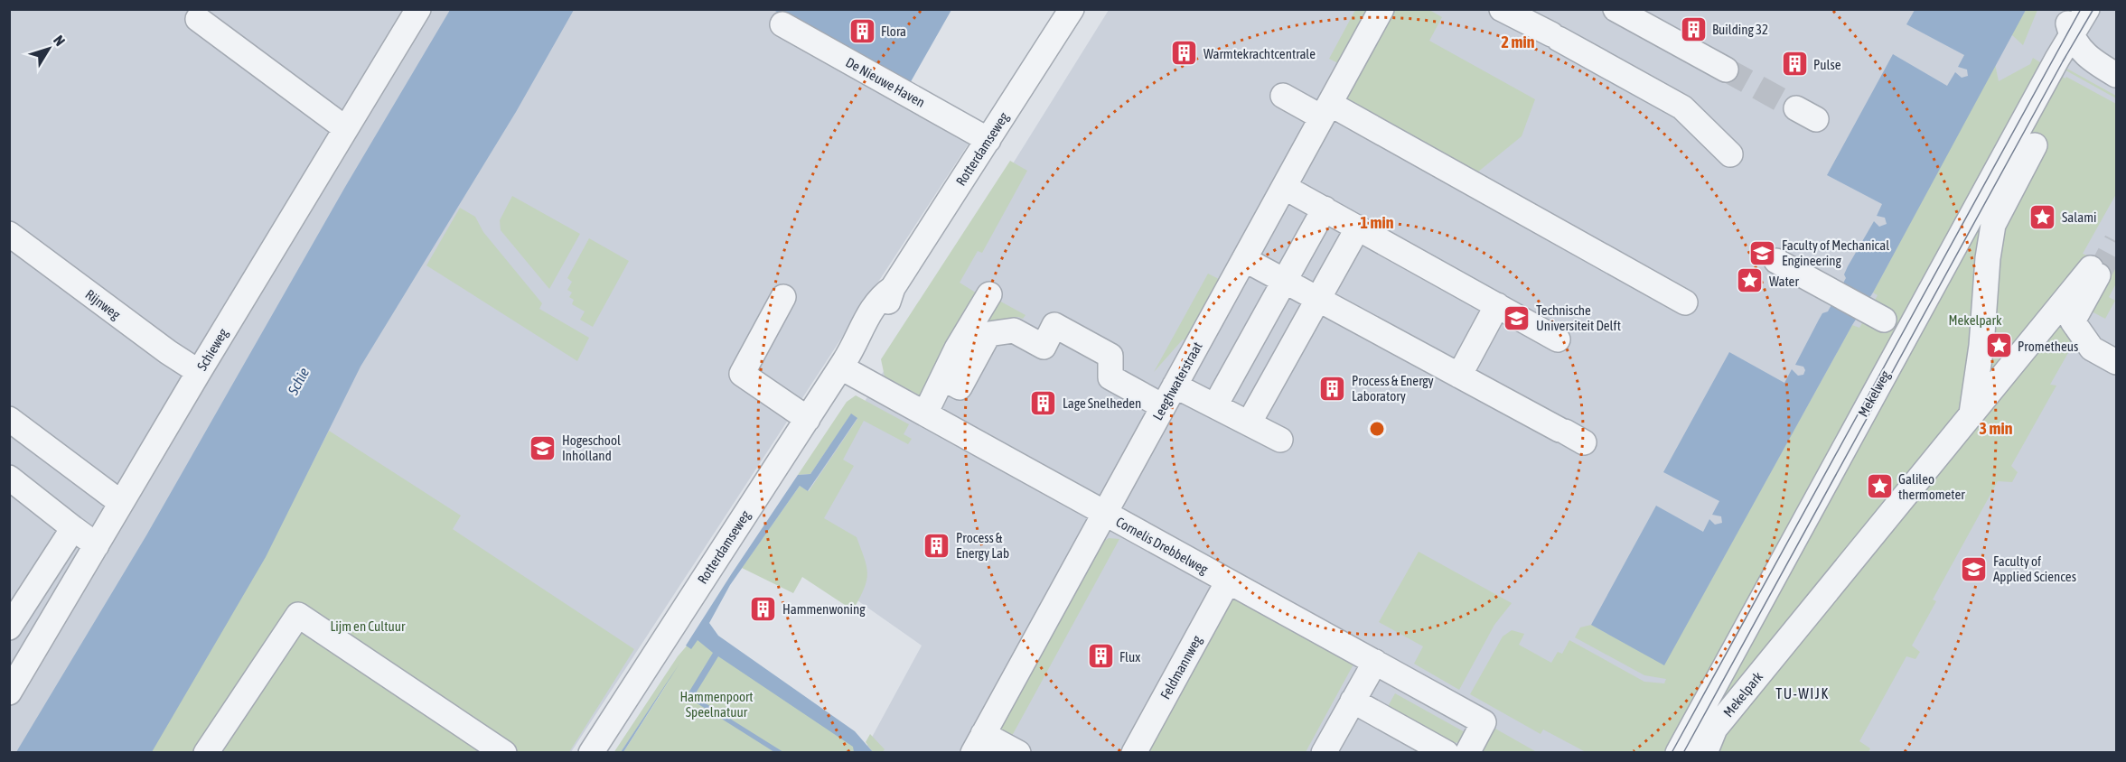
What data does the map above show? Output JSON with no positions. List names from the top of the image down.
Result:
{
  "streets": {
    "street": [
      "De Nieuwe Haven",
      "Rotterdamseweg",
      "Rijnweg",
      "Schieweg",
      "Leeghwaterstraat",
      "Mekelweg",
      "Cornelis Drebbelweg",
      "Feldmannweg",
      "Mekelpark"
    ]
  },
  "crossings": [
    ["De Nieuwe Haven", "Rotterdamseweg"],
    ["Rotterdamseweg", "Cornelis Drebbelweg"],
    ["Rijnweg", "Schieweg"],
    ["Leeghwaterstraat", "Cornelis Drebbelweg"],
    ["Cornelis Drebbelweg", "Feldmannweg"]
  ],
  "districts": ["TU-WIJK"],
  "water": ["Schie"],
  "parks": ["Mekelpark", "Lijm en Cultuur", "Hammenpoort Speelnatuur"],
  "places": {
    "building": [
      "Building 32",
      "Flora",
      "Warmtekrachtcentrale",
      "Pulse",
      "Process & Energy Laboratory",
      "Lage Snelheden",
      "Process & Energy Lab",
      "Hammenwoning",
      "Flux"
    ],
    "place": [
      "Salami",
      "Water",
      "Prometheus",
      "Galileo thermometer"
    ],
    "school or university": [
      "Faculty of Mechanical Engineering",
      "Technische Universiteit Delft",
      "Hogeschool Inholland",
      "Faculty of Applied Sciences"
    ]
  },
  "north": "top right",
  "rings": ["2 min", "1 min", "3 min"]
}
